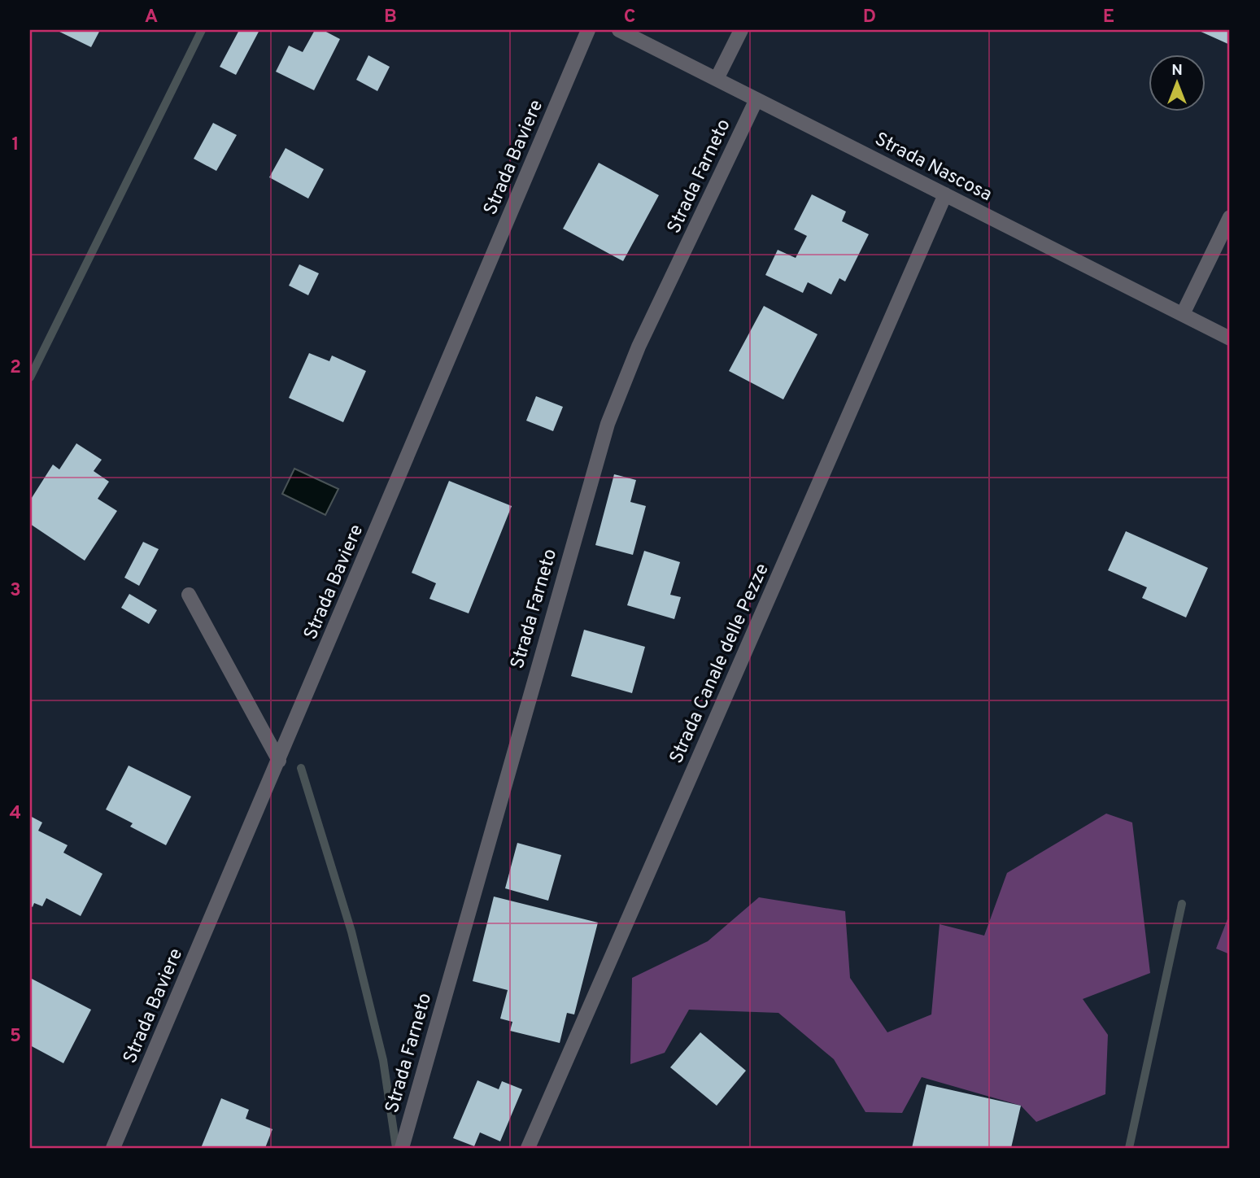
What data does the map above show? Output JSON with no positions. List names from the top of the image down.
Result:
{
  "streets": {
    "street": [
      "Strada Baviere",
      "Strada Nascosa",
      "Strada Farneto",
      "Strada Canale delle Pezze"
    ]
  },
  "crossings": [
    ["Strada Nascosa", "Strada Farneto"],
    ["Strada Nascosa", "Strada Canale delle Pezze"]
  ],
  "north": "top",
  "grid": {
    "columns": [
      "A",
      "B",
      "C",
      "D",
      "E"
    ],
    "rows": [
      "1",
      "2",
      "3",
      "4",
      "5"
    ]
  }
}
